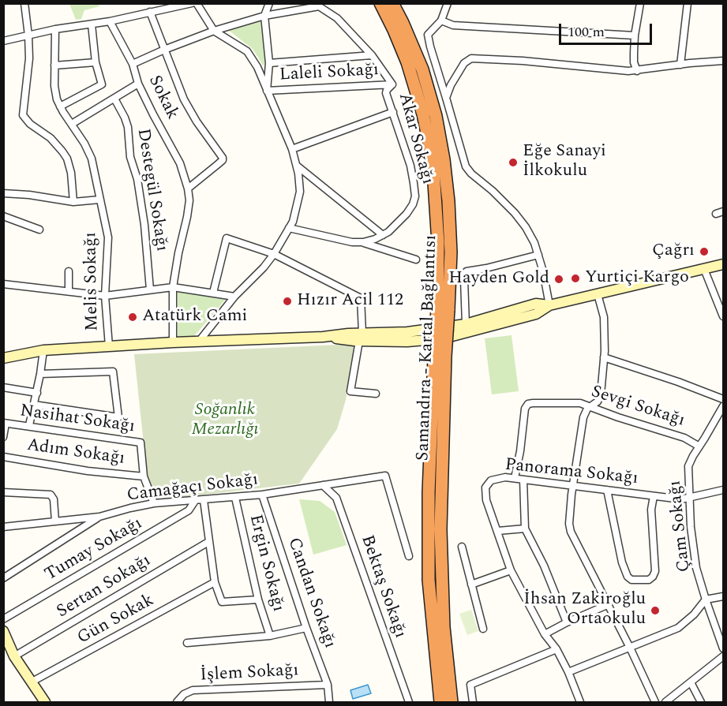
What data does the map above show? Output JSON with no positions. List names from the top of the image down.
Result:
{
  "streets": {
    "highway": ["Samandıra - Kartal Bağlantısı"],
    "street": [
      "Laleli Sokağı",
      "Sokak",
      "Akar Sokağı",
      "Destegül Sokağı",
      "Melis Sokağı",
      "Sevgi Sokağı",
      "Nasihat Sokağı",
      "Adım Sokağı",
      "Panorama Sokağı",
      "Camağaçı Sokağı",
      "Çam Sokağı",
      "Tumay Sokağı",
      "Ergin Sokağı",
      "Sertan Sokağı",
      "Bektaş Sokağı",
      "Candan Sokağı",
      "Gün Sokak",
      "İşlem Sokağı"
    ]
  },
  "crossings": [
    ["Laleli Sokağı", "Akar Sokağı"],
    ["Sevgi Sokağı", "Panorama Sokağı"],
    ["Sevgi Sokağı", "Çam Sokağı"],
    ["Nasihat Sokağı", "Adım Sokağı"],
    ["Nasihat Sokağı", "Camağaçı Sokağı"],
    ["Panorama Sokağı", "Çam Sokağı"],
    ["Camağaçı Sokağı", "Tumay Sokağı"],
    ["Camağaçı Sokağı", "Ergin Sokağı"],
    ["Camağaçı Sokağı", "Bektaş Sokağı"],
    ["Camağaçı Sokağı", "Candan Sokağı"],
    ["Candan Sokağı", "İşlem Sokağı"]
  ],
  "parks": ["Soğanlık Mezarlığı"],
  "places": [
    "Eğe Sanayi İlkokulu",
    "Çağrı",
    "Yurtiçi Kargo",
    "Hayden Gold",
    "Hızır Acil 112",
    "Atatürk Cami",
    "İhsan Zakiroğlu Ortaokulu"
  ],
  "scale_bar": "100 m"
}
